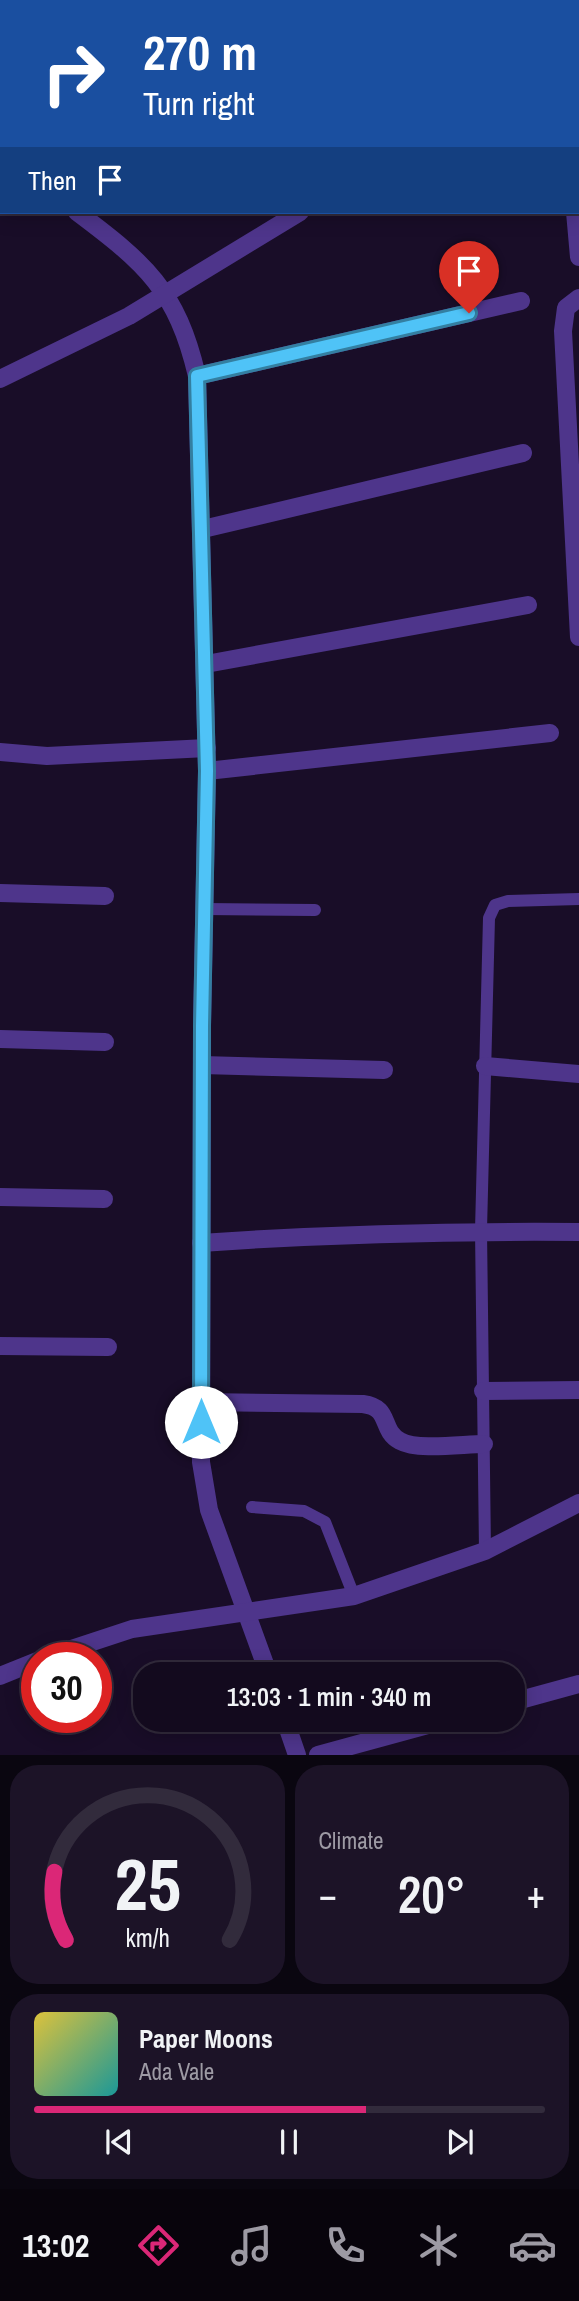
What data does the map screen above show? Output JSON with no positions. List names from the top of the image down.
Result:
{
  "page": {
    "turn": ["270 m", "Turn right"],
    "then": "Then",
    "limit": "30",
    "trip": "13:03 · 1 min · 340 m",
    "tile": "Climate",
    "heat": ["−", "20°", "+"],
    "song": ["Paper Moons", "Ada Vale"],
    "tabs": "13:02",
    "gauge": ["25", "km/h"]
  }
}
